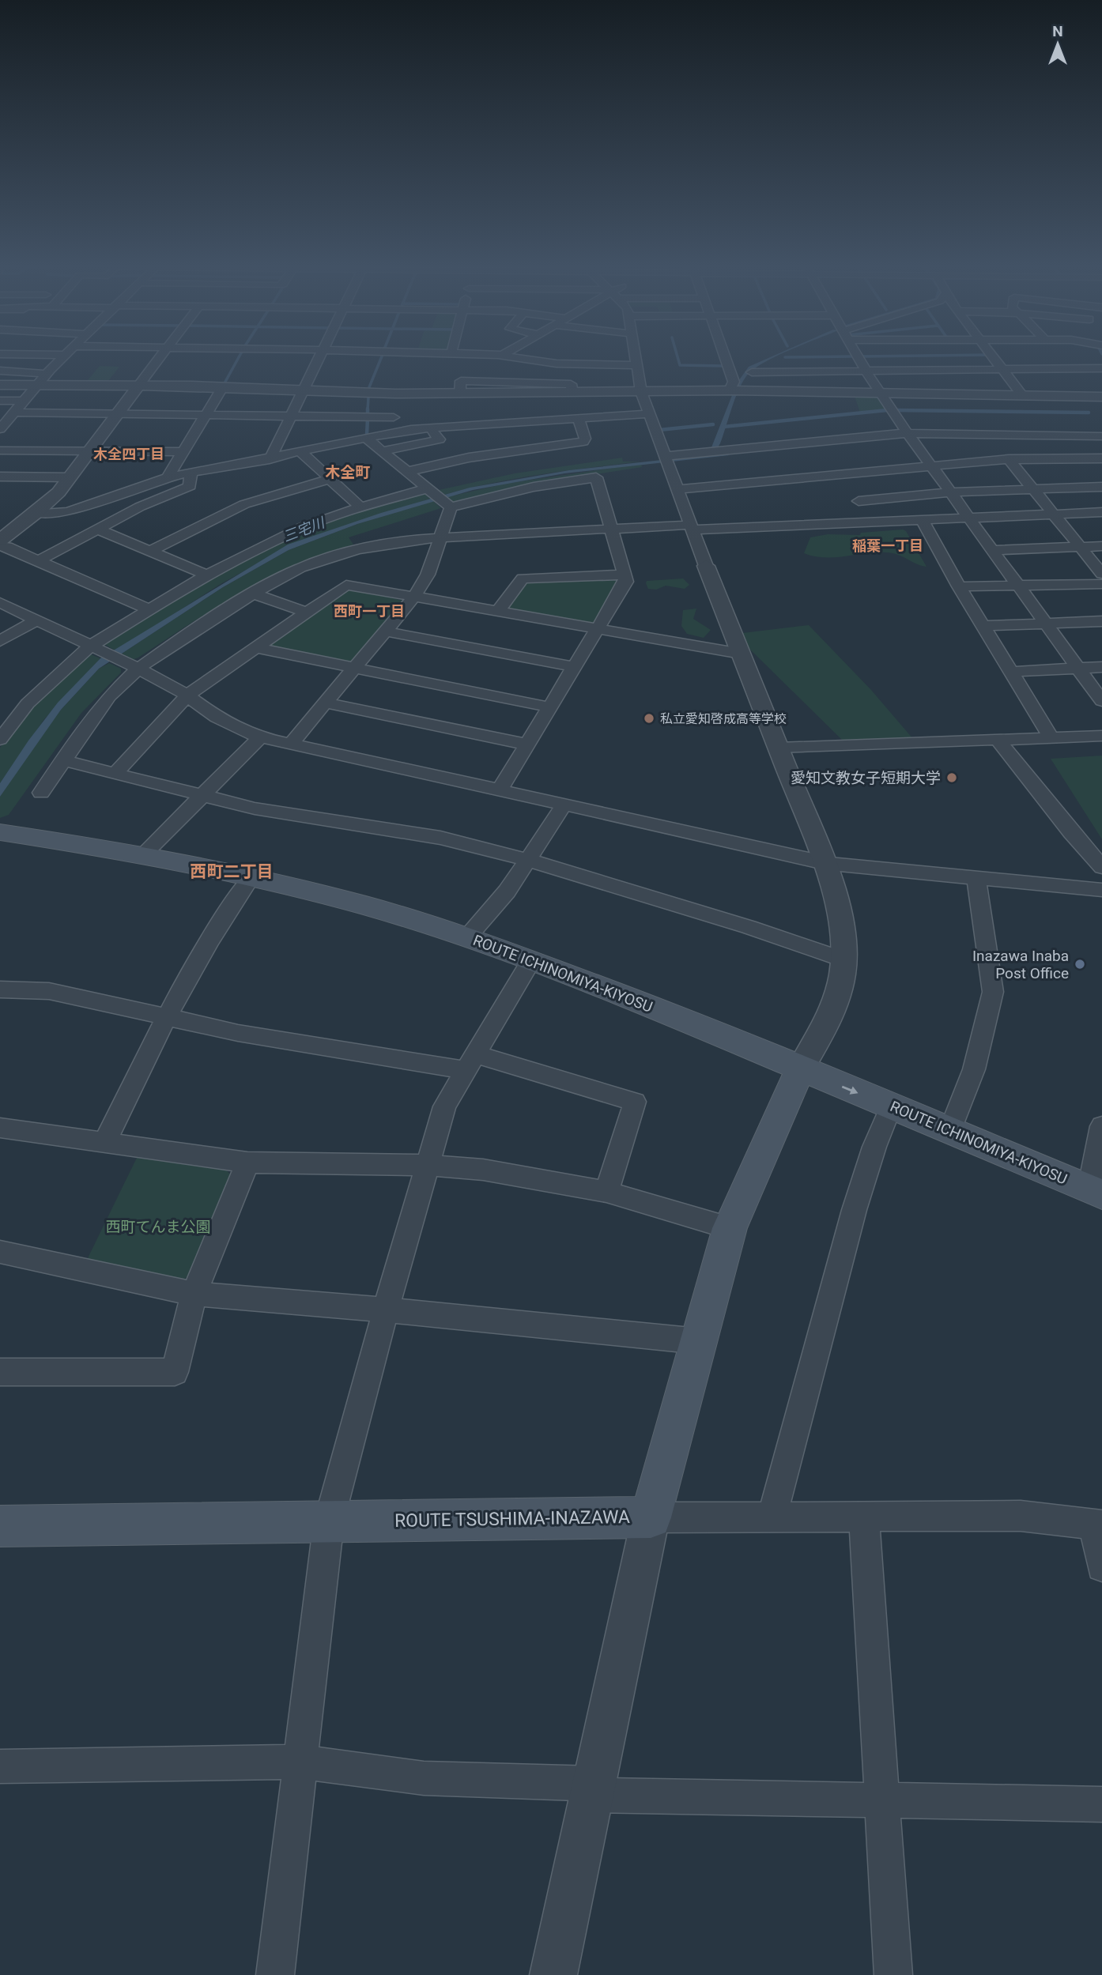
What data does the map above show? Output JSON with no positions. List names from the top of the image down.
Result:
{
  "streets": {
    "main road": ["ROUTE ICHINOMIYA-KIYOSU", "ROUTE TSUSHIMA-INAZAWA"]
  },
  "crossings": [
    ["ROUTE ICHINOMIYA-KIYOSU", "ROUTE TSUSHIMA-INAZAWA"]
  ],
  "districts": [
    "木全四丁目",
    "木全町",
    "稲葉一丁目",
    "西町一丁目",
    "西町二丁目"
  ],
  "water": ["三宅川"],
  "parks": ["西町てんま公園"],
  "places": ["私立愛知啓成高等学校", "愛知文教女子短期大学", "Inazawa Inaba Post Office"],
  "north": "top"
}
